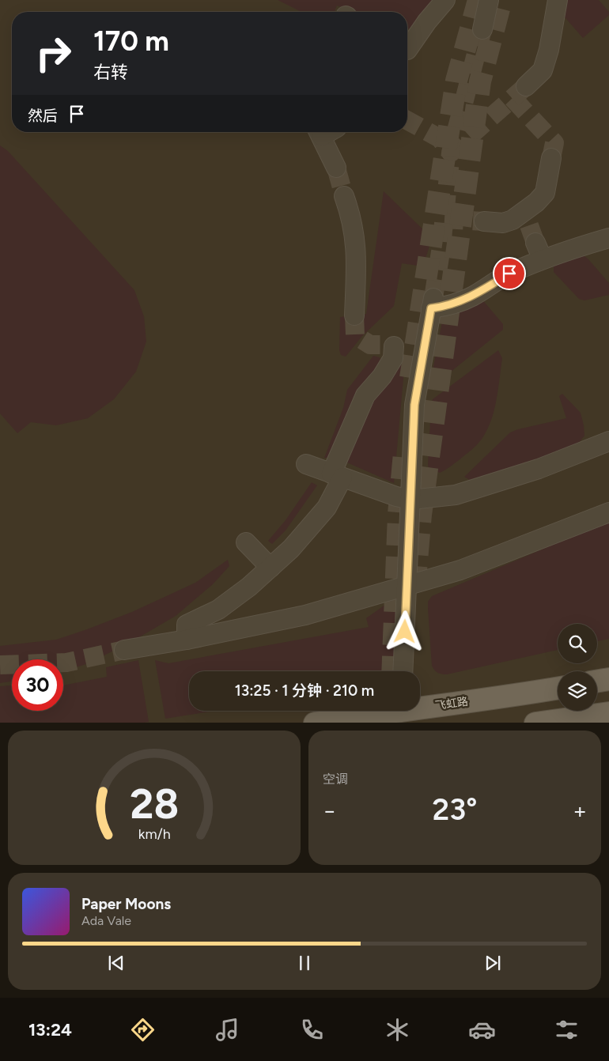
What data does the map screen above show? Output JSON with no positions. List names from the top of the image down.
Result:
{
  "streets": {
    "main road": ["飞虹路"]
  },
  "page": {
    "turn": ["170 m", "右转"],
    "then": "然后",
    "limit": "30",
    "trip": "13:25 · 1 分钟 · 210 m",
    "tile": "空调",
    "heat": ["−", "23°", "+"],
    "song": ["Paper Moons", "Ada Vale"],
    "tabs": "13:24",
    "gauge": ["28", "km/h"]
  }
}
